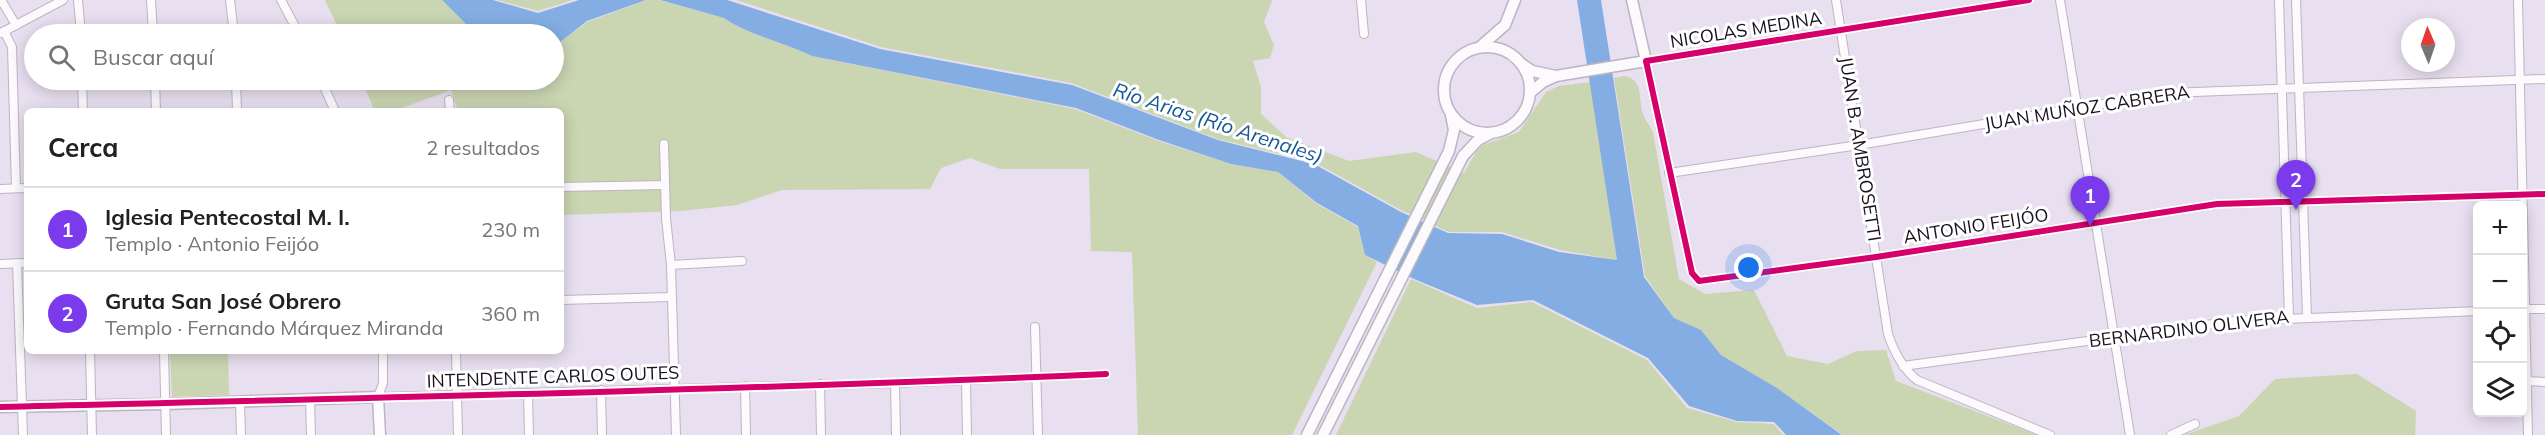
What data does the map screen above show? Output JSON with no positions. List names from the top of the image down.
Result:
{
  "streets": {
    "main road": ["INTENDENTE CARLOS OUTES"],
    "street": [
      "NICOLAS MEDINA",
      "JUAN MUÑOZ CABRERA",
      "JUAN B. AMBROSETTI",
      "ANTONIO FEIJÓO",
      "BERNARDINO OLIVERA"
    ]
  },
  "crossings": [
    ["NICOLAS MEDINA", "JUAN B. AMBROSETTI"],
    ["JUAN MUÑOZ CABRERA", "JUAN B. AMBROSETTI"],
    ["JUAN MUÑOZ CABRERA", "ANTONIO FEIJÓO"],
    ["JUAN B. AMBROSETTI", "ANTONIO FEIJÓO"],
    ["JUAN B. AMBROSETTI", "BERNARDINO OLIVERA"]
  ],
  "water": ["Río Arias (Río Arenales)"],
  "north": "top",
  "page": {
    "search": "Buscar aquí",
    "heading": ["Cerca", "2 resultados"],
    "pins": ["2", "1"],
    "list": [
      {
        "mark": "1",
        "name": "Iglesia Pentecostal M. I.",
        "note": "Templo · Antonio Feijóo",
        "value": "230 m"
      },
      {
        "mark": "2",
        "name": "Gruta San José Obrero",
        "note": "Templo · Fernando Márquez Miranda",
        "value": "360 m"
      }
    ],
    "map_buttons": ["+", "−"]
  }
}
